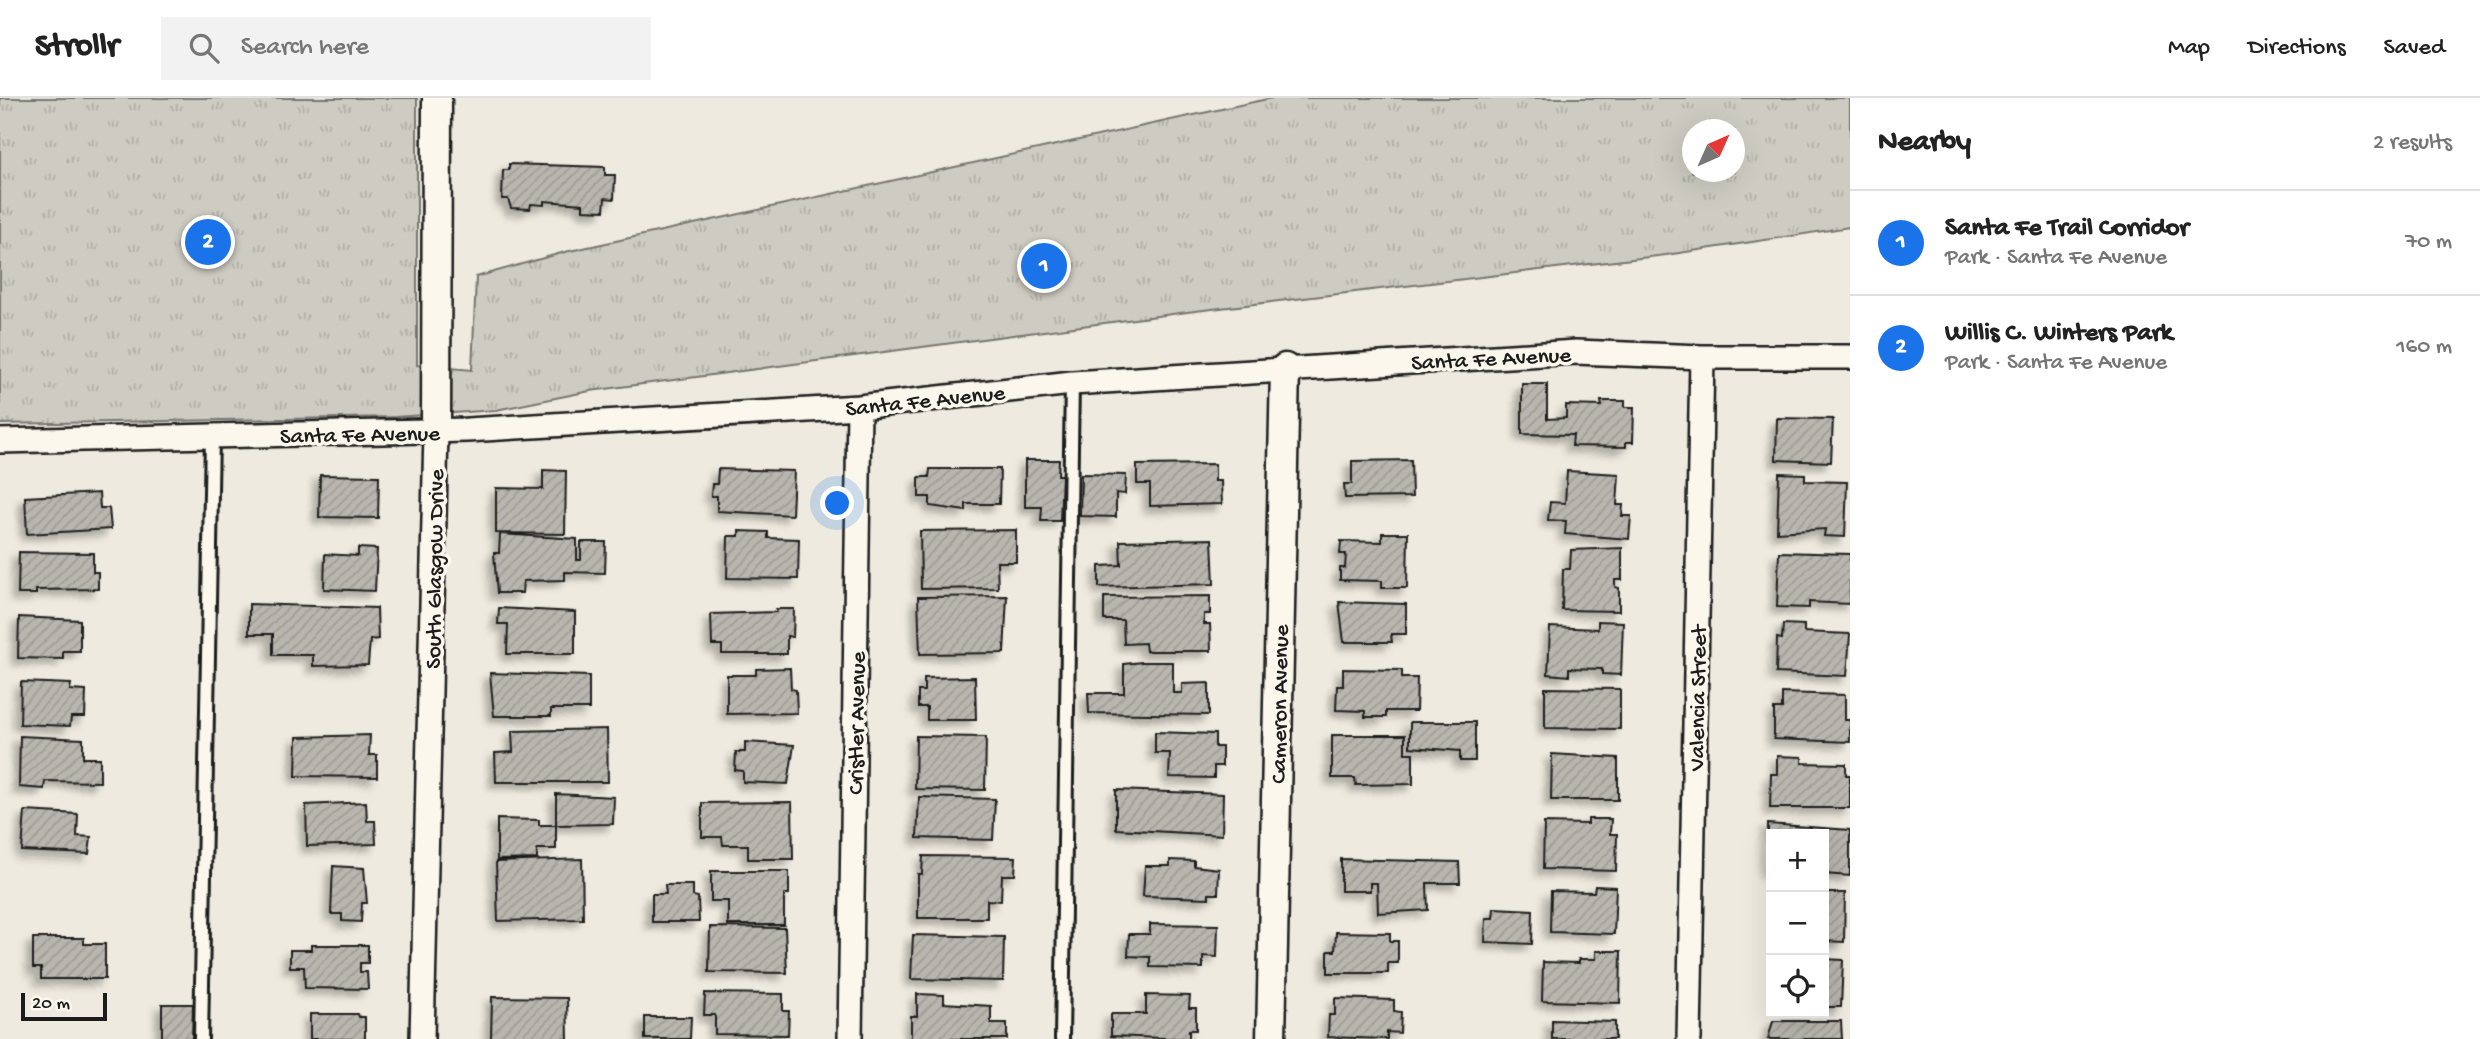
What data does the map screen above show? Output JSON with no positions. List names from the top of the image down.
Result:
{
  "streets": {
    "street": [
      "Santa Fe Avenue",
      "South Glasgow Drive",
      "Valencia Street",
      "Cameron Avenue",
      "Cristler Avenue"
    ]
  },
  "crossings": [
    ["Santa Fe Avenue", "South Glasgow Drive"],
    ["Santa Fe Avenue", "Valencia Street"],
    ["Santa Fe Avenue", "Cameron Avenue"],
    ["Santa Fe Avenue", "Cristler Avenue"]
  ],
  "scale_bar": "20 m",
  "north": "top right",
  "page": {
    "header": "Strollr",
    "search": "Search here",
    "nav": ["Map", "Directions", "Saved"],
    "heading": ["Nearby", "2 results"],
    "list": [
      {
        "mark": "1",
        "name": "Santa Fe Trail Corridor",
        "note": "Park · Santa Fe Avenue",
        "value": "70 m"
      },
      {
        "mark": "2",
        "name": "Willis C. Winters Park",
        "note": "Park · Santa Fe Avenue",
        "value": "160 m"
      }
    ],
    "pins": ["2", "1"],
    "map_buttons": ["+", "−"],
    "scale": "20 m"
  }
}
